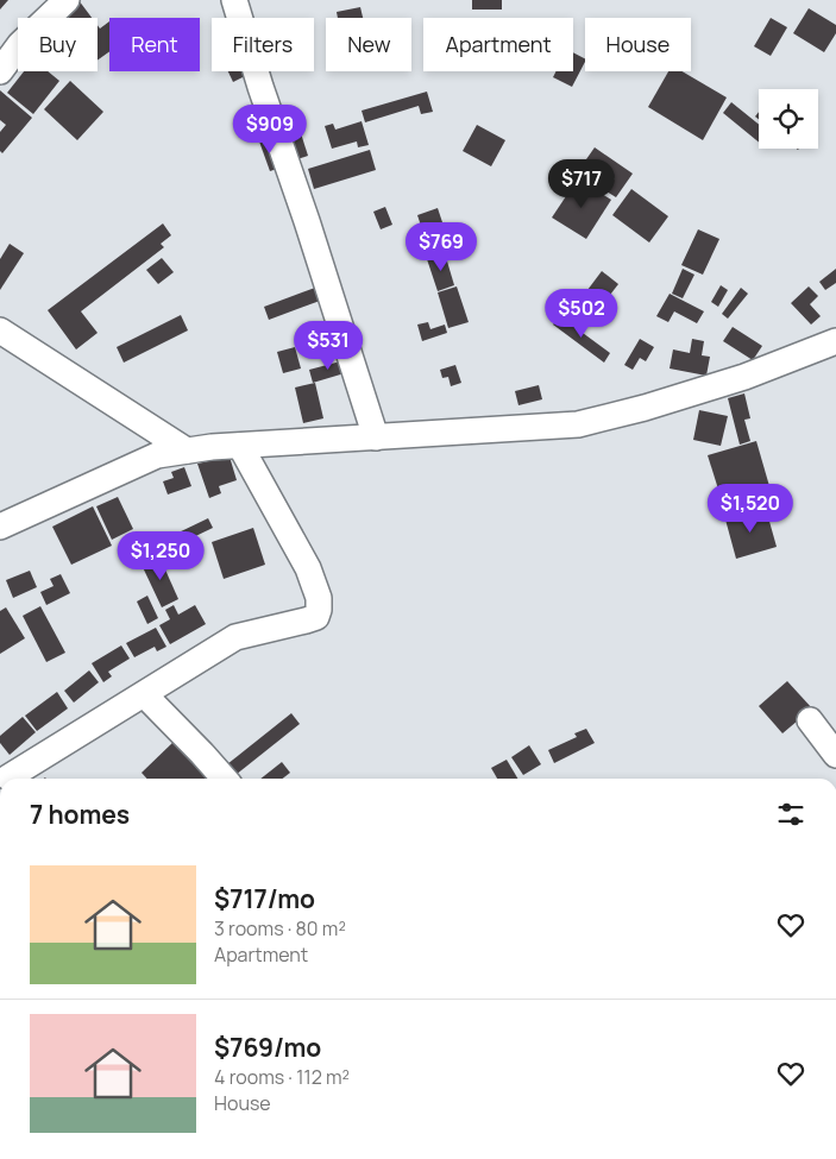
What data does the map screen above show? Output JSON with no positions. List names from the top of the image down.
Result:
{
  "page": {
    "chip": [
      "Buy",
      "Rent",
      "Filters",
      "New",
      "Apartment",
      "House"
    ],
    "price": [
      "$909",
      "$717",
      "$769",
      "$502",
      "$531",
      "$1,520",
      "$1,250"
    ],
    "heading": "7 homes",
    "list": [
      {
        "name": "$717/mo",
        "note": "3 rooms · 80 m² · Apartment"
      },
      {
        "name": "$769/mo",
        "note": "4 rooms · 112 m² · House"
      }
    ]
  }
}
